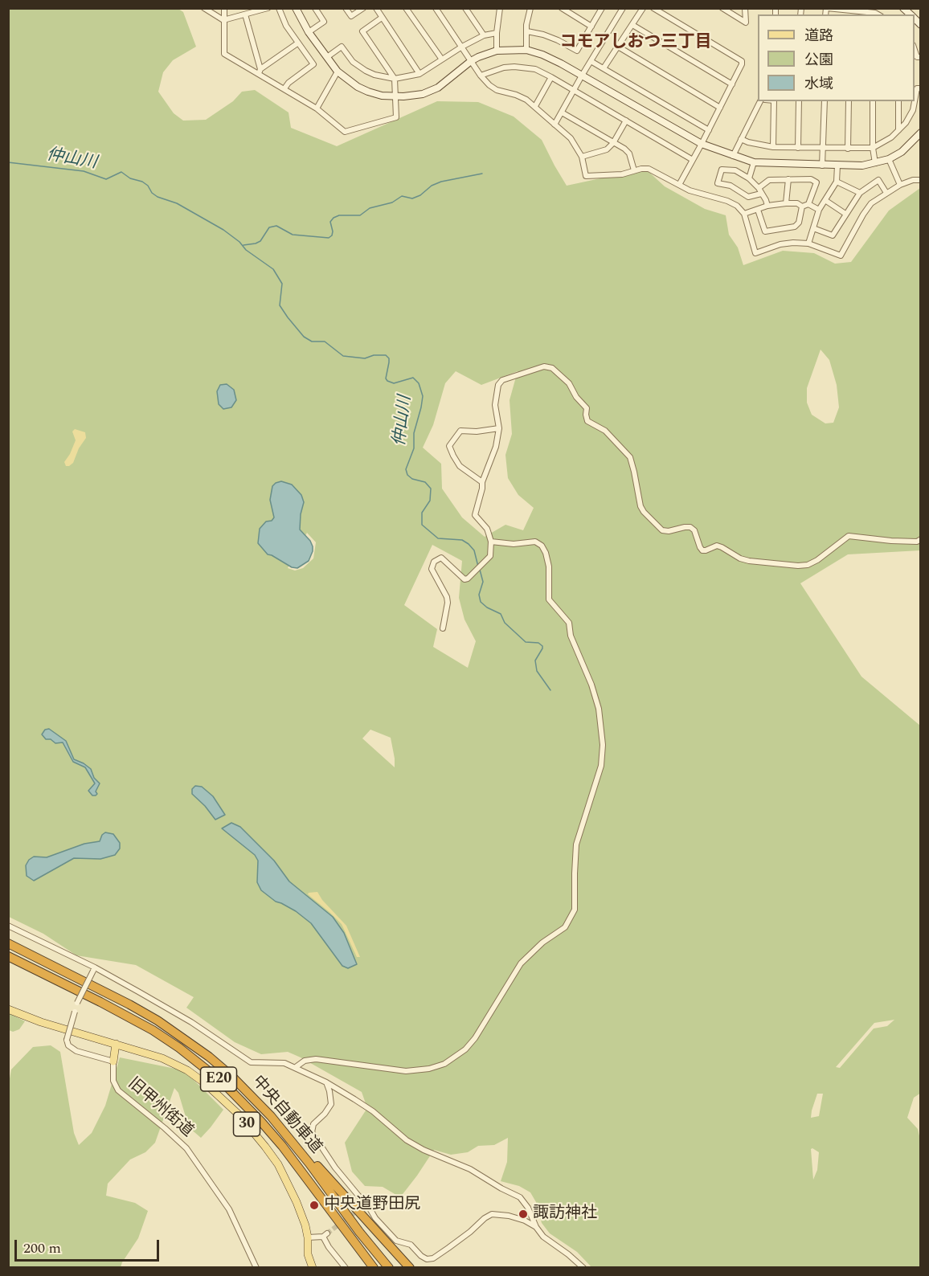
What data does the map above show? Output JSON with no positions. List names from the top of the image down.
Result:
{
  "streets": {
    "highway": ["E20", "中央自動車道"],
    "main road": ["30"],
    "street": ["旧甲州街道"]
  },
  "districts": ["コモアしおつ三丁目"],
  "water": ["仲山川"],
  "places": ["中央道野田尻", "諏訪神社"],
  "legend": ["道路", "公園", "水域"],
  "scale_bar": "200 m"
}
